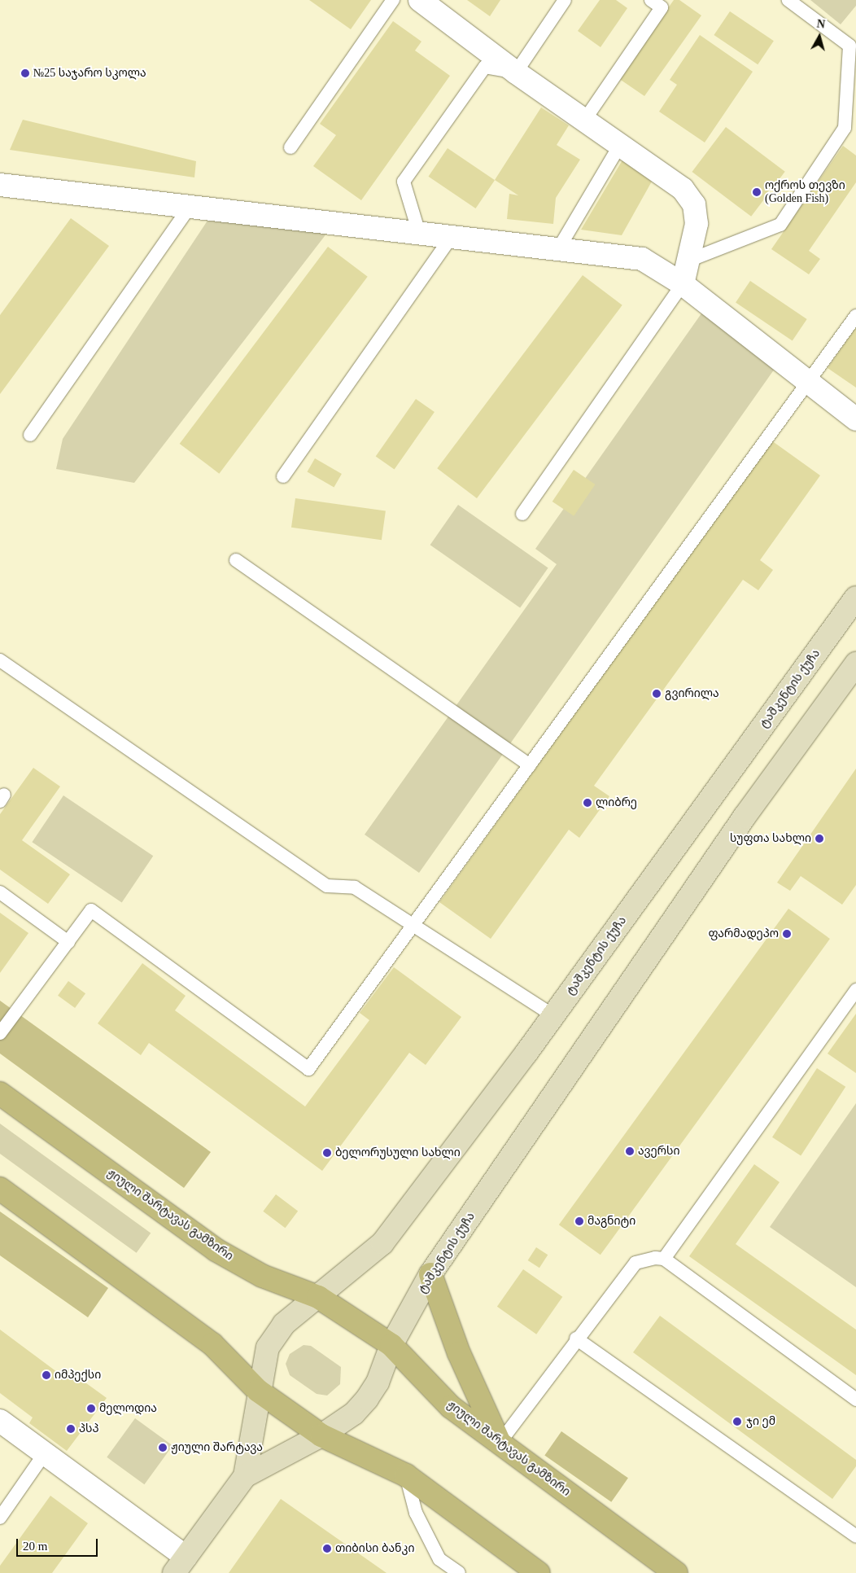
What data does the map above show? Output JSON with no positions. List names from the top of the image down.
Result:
{
  "streets": {
    "main road": ["ტაშკენტის ქუჩა", "ჟიული შარტავას გამზირი"]
  },
  "crossings": [
    ["ტაშკენტის ქუჩა", "ჟიული შარტავას გამზირი"]
  ],
  "places": [
    "№25 საჯარო სკოლა",
    "ოქროს თევზი (Golden Fish)",
    "გვირილა",
    "ლიბრე",
    "სუფთა სახლი",
    "ფარმადეპო",
    "ავერსი",
    "ბელორუსული სახლი",
    "მაგნიტი",
    "იმპექსი",
    "მელოდია",
    "ჯი ემ",
    "პსპ",
    "ჟიული შარტავა",
    "თიბისი ბანკი"
  ],
  "scale_bar": "20 m",
  "north": "top"
}
